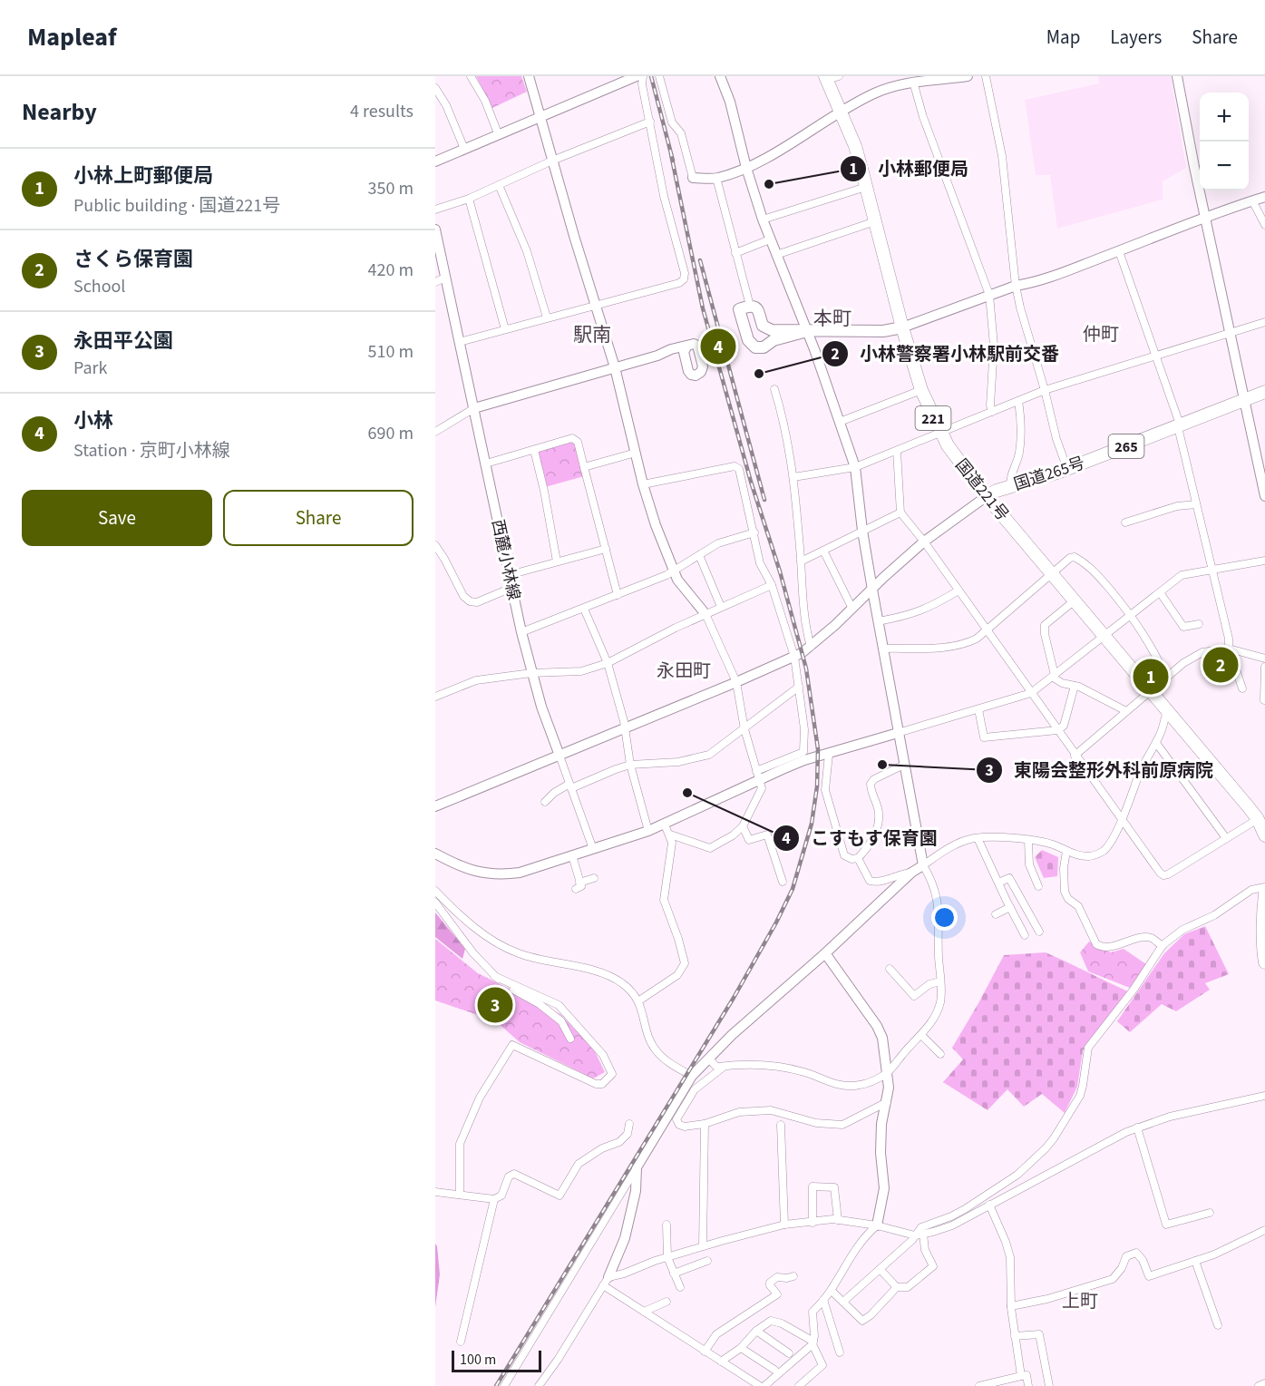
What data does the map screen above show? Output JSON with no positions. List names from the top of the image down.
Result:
{
  "streets": {
    "highway": [
      "221",
      "265",
      "国道265号",
      "国道221号"
    ],
    "street": ["西麓小林線"]
  },
  "crossings": [
    ["国道265号", "国道221号"]
  ],
  "districts": [
    "本町",
    "仲町",
    "駅南",
    "永田町",
    "上町"
  ],
  "places": [
    "小林郵便局",
    "小林警察署小林駅前交番",
    "東陽会整形外科前原病院",
    "こすもす保育園"
  ],
  "scale_bar": "100 m",
  "page": {
    "header": "Mapleaf",
    "nav": ["Map", "Layers", "Share"],
    "heading": ["Nearby", "4 results"],
    "map_buttons": ["+", "−"],
    "list": [
      {
        "mark": "1",
        "name": "小林上町郵便局",
        "note": "Public building · 国道221号",
        "value": "350 m"
      },
      {
        "mark": "2",
        "name": "さくら保育園",
        "note": "School",
        "value": "420 m"
      },
      {
        "mark": "3",
        "name": "永田平公園",
        "note": "Park",
        "value": "510 m"
      },
      {
        "mark": "4",
        "name": "小林",
        "note": "Station · 京町小林線",
        "value": "690 m"
      }
    ],
    "pins": [
      "4",
      "2",
      "1",
      "3"
    ],
    "buttons": ["Save", "Share"],
    "scale": "100 m"
  }
}
